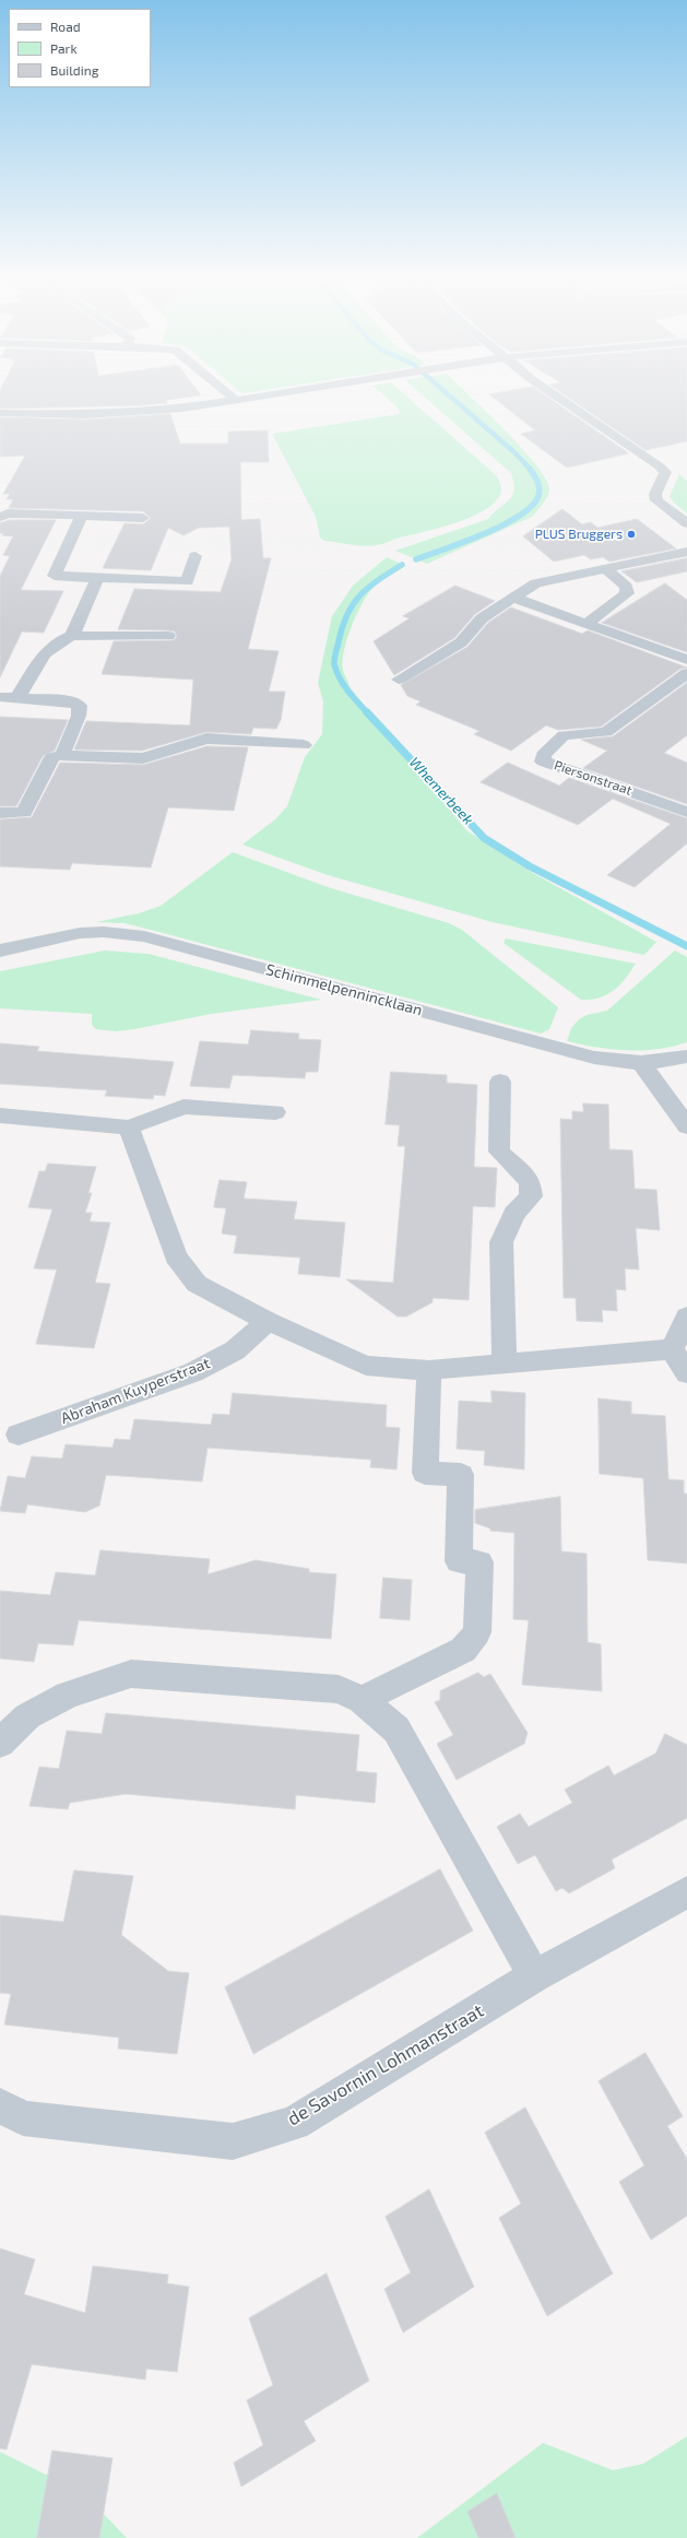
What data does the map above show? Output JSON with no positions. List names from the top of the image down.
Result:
{
  "streets": {
    "street": [
      "Piersonstraat",
      "Schimmelpennincklaan",
      "Abraham Kuyperstraat",
      "de Savornin Lohmanstraat"
    ]
  },
  "water": ["Whemerbeek"],
  "places": ["PLUS Bruggers"],
  "legend": ["Road", "Park", "Building"]
}
